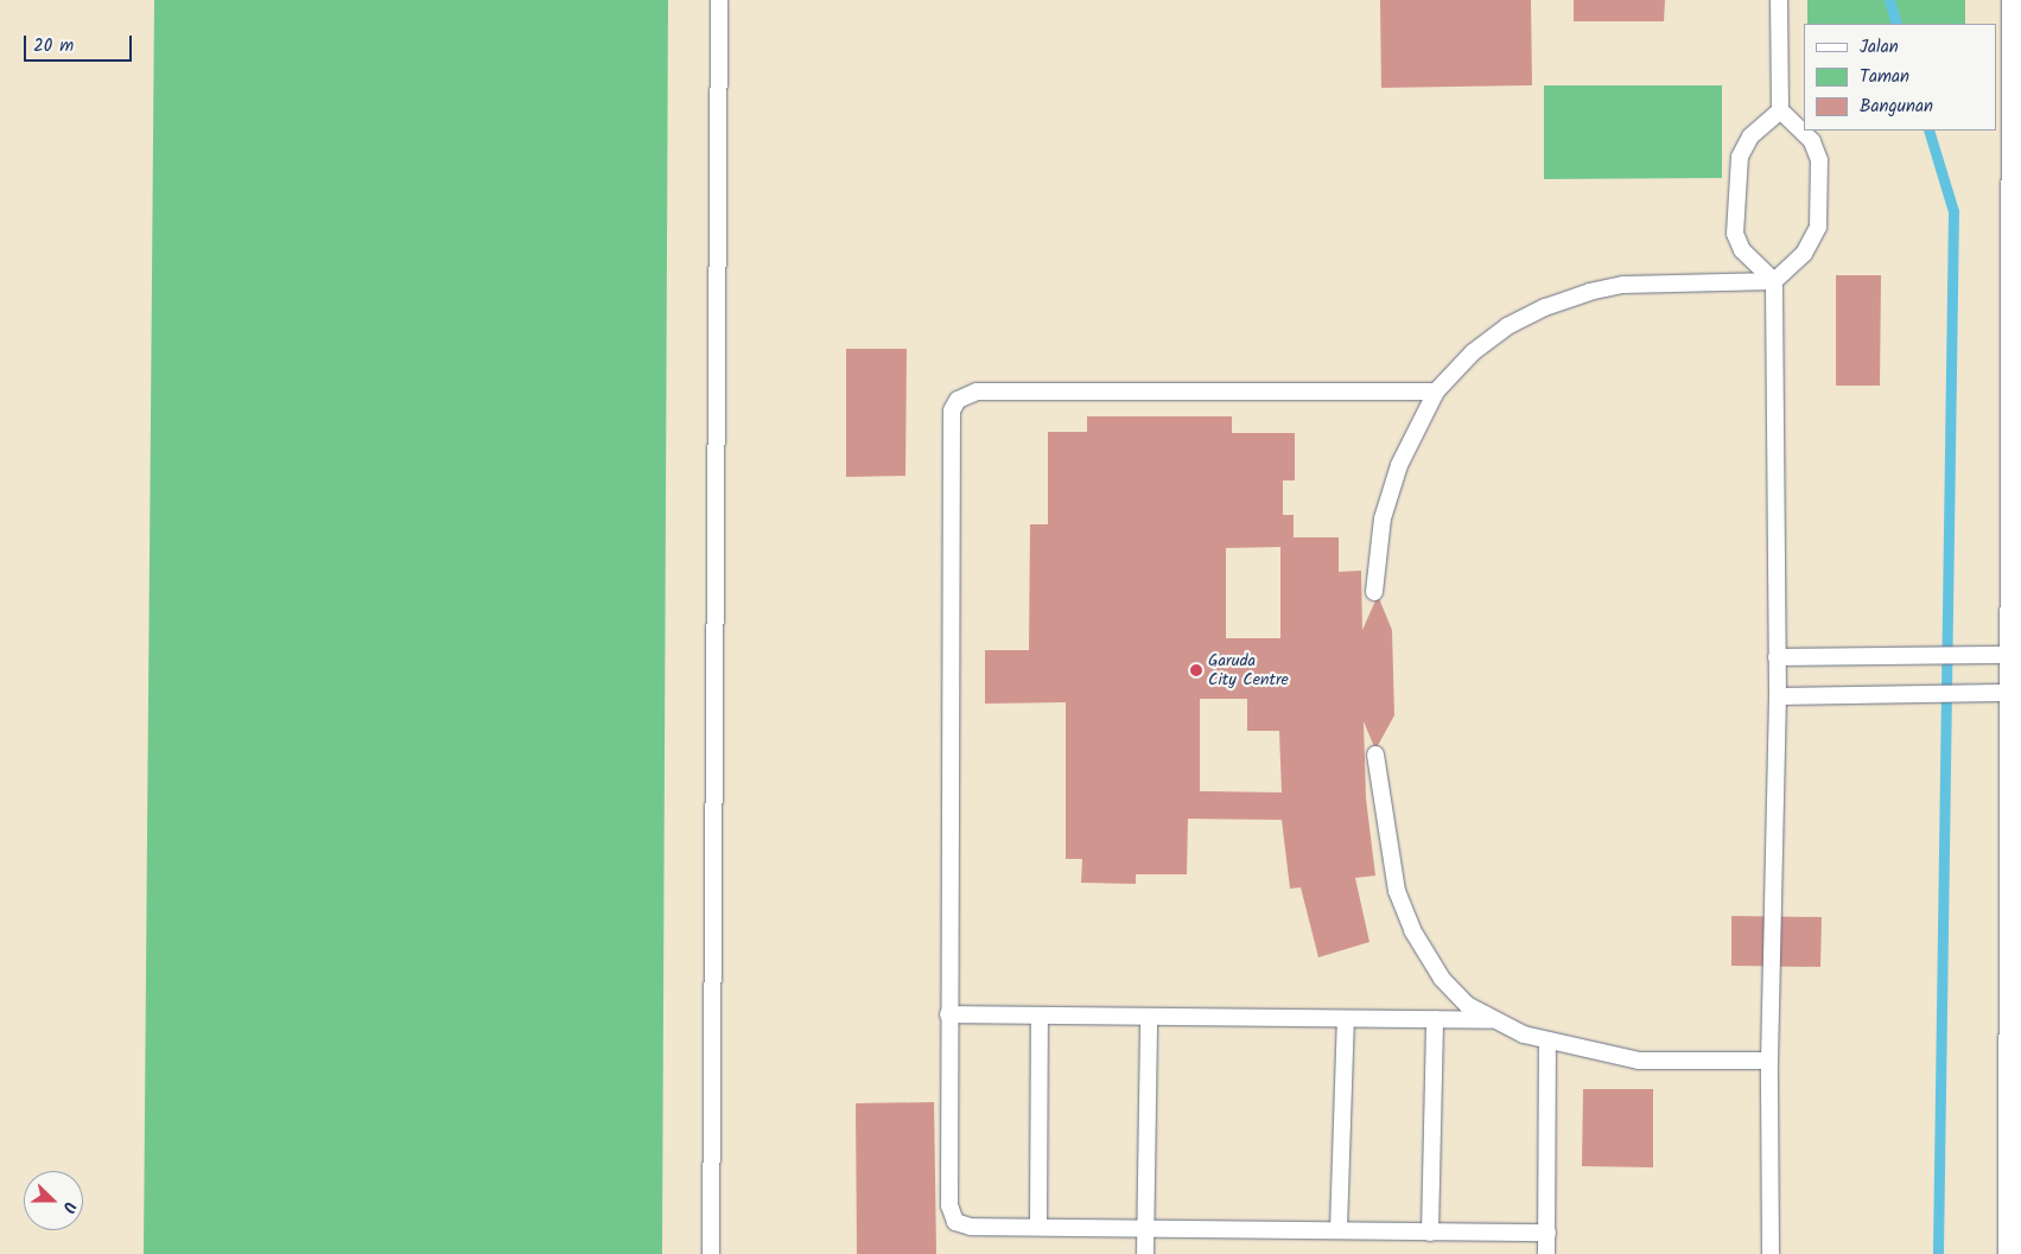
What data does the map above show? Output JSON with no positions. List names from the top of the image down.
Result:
{
  "places": ["Garuda City Centre"],
  "legend": ["Jalan", "Taman", "Bangunan"],
  "scale_bar": "20 m",
  "north": "right"
}
